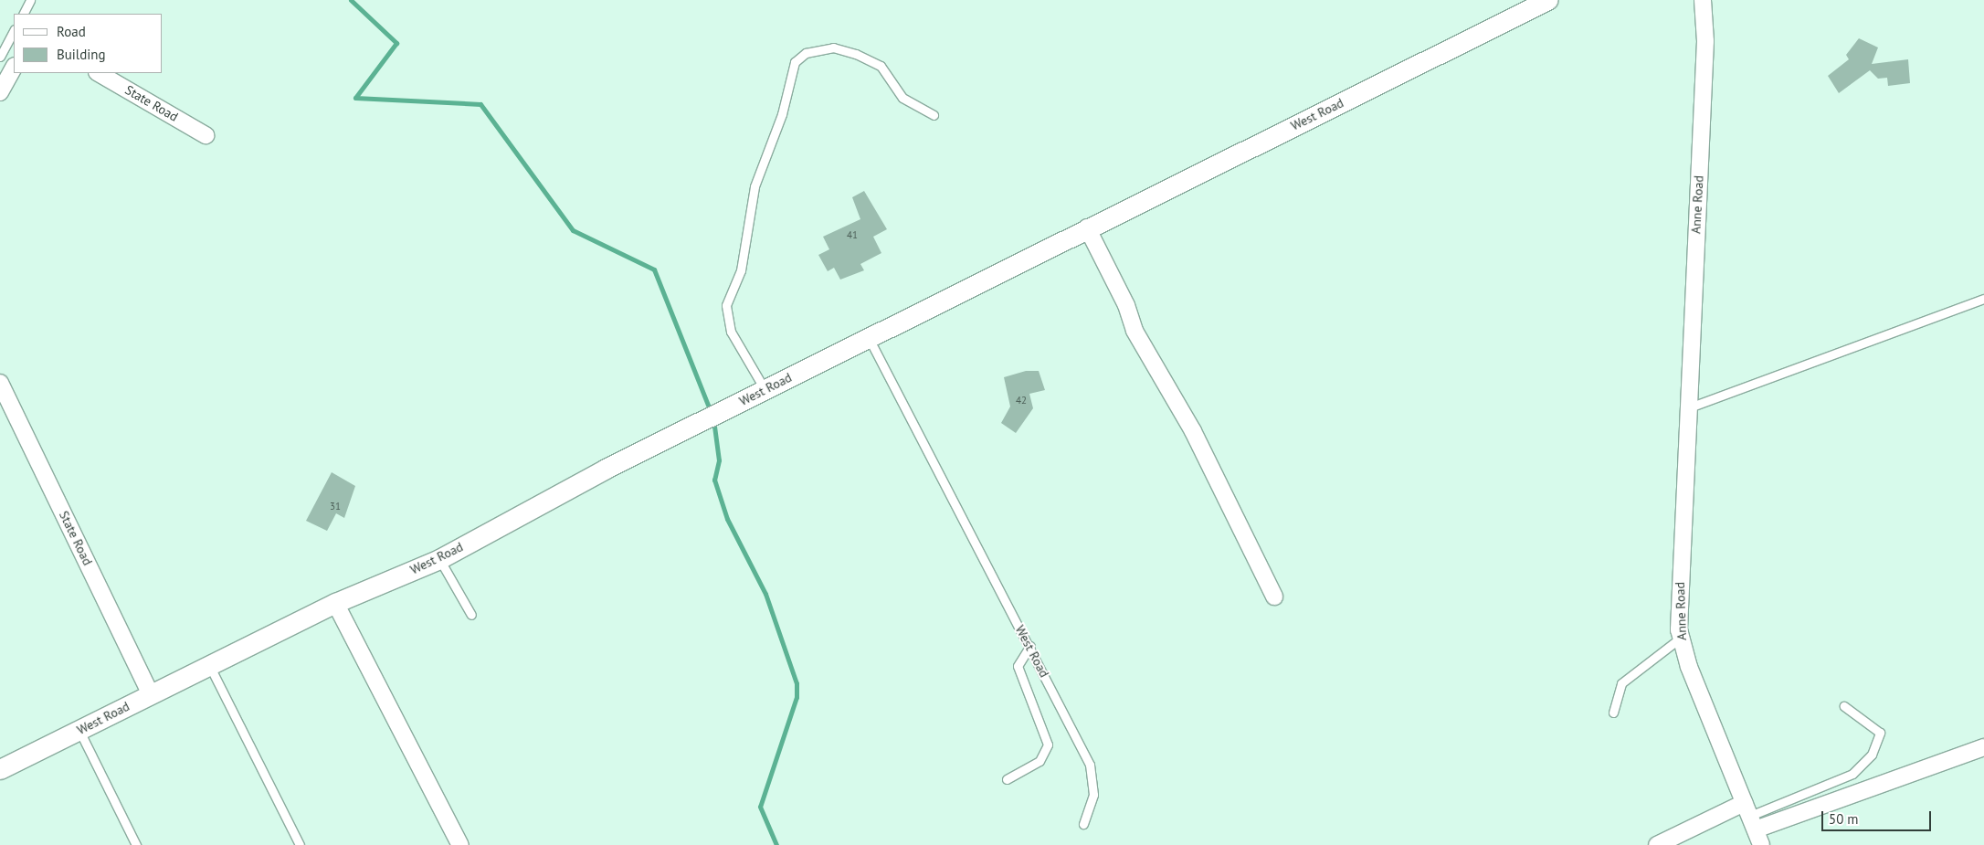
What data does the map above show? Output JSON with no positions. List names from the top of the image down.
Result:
{
  "streets": {
    "street": ["State Road", "West Road", "Anne Road"]
  },
  "crossings": [
    ["State Road", "West Road"]
  ],
  "house_numbers": ["41", "42", "31"],
  "legend": ["Road", "Building"],
  "scale_bar": "50 m"
}
